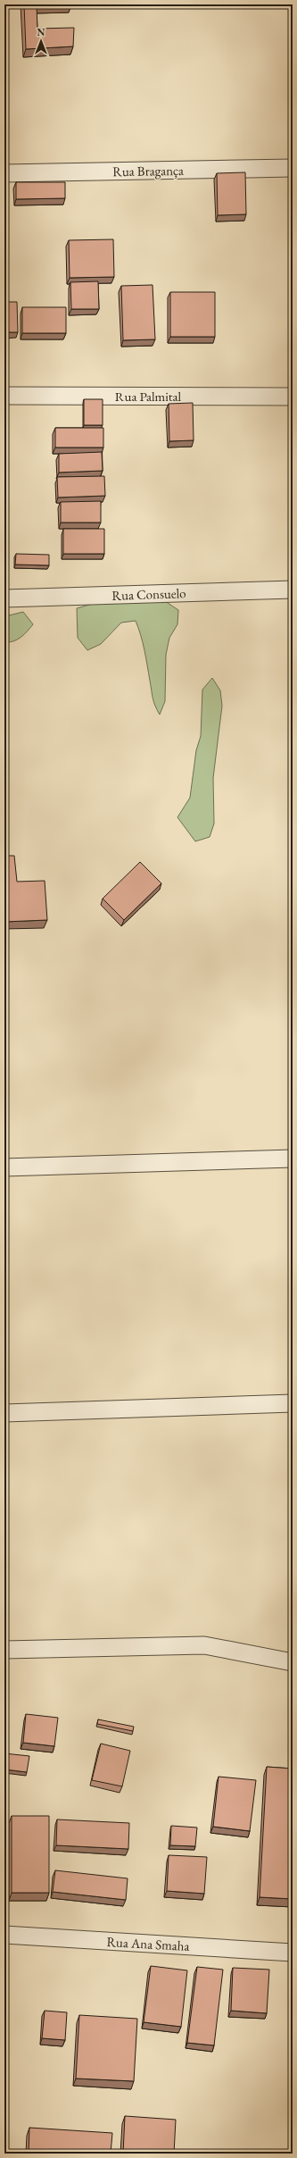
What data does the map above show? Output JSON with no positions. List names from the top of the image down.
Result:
{
  "streets": {
    "street": [
      "Rua Bragança",
      "Rua Palmital",
      "Rua Consuelo",
      "Rua Ana Smaha"
    ]
  },
  "north": "top"
}
